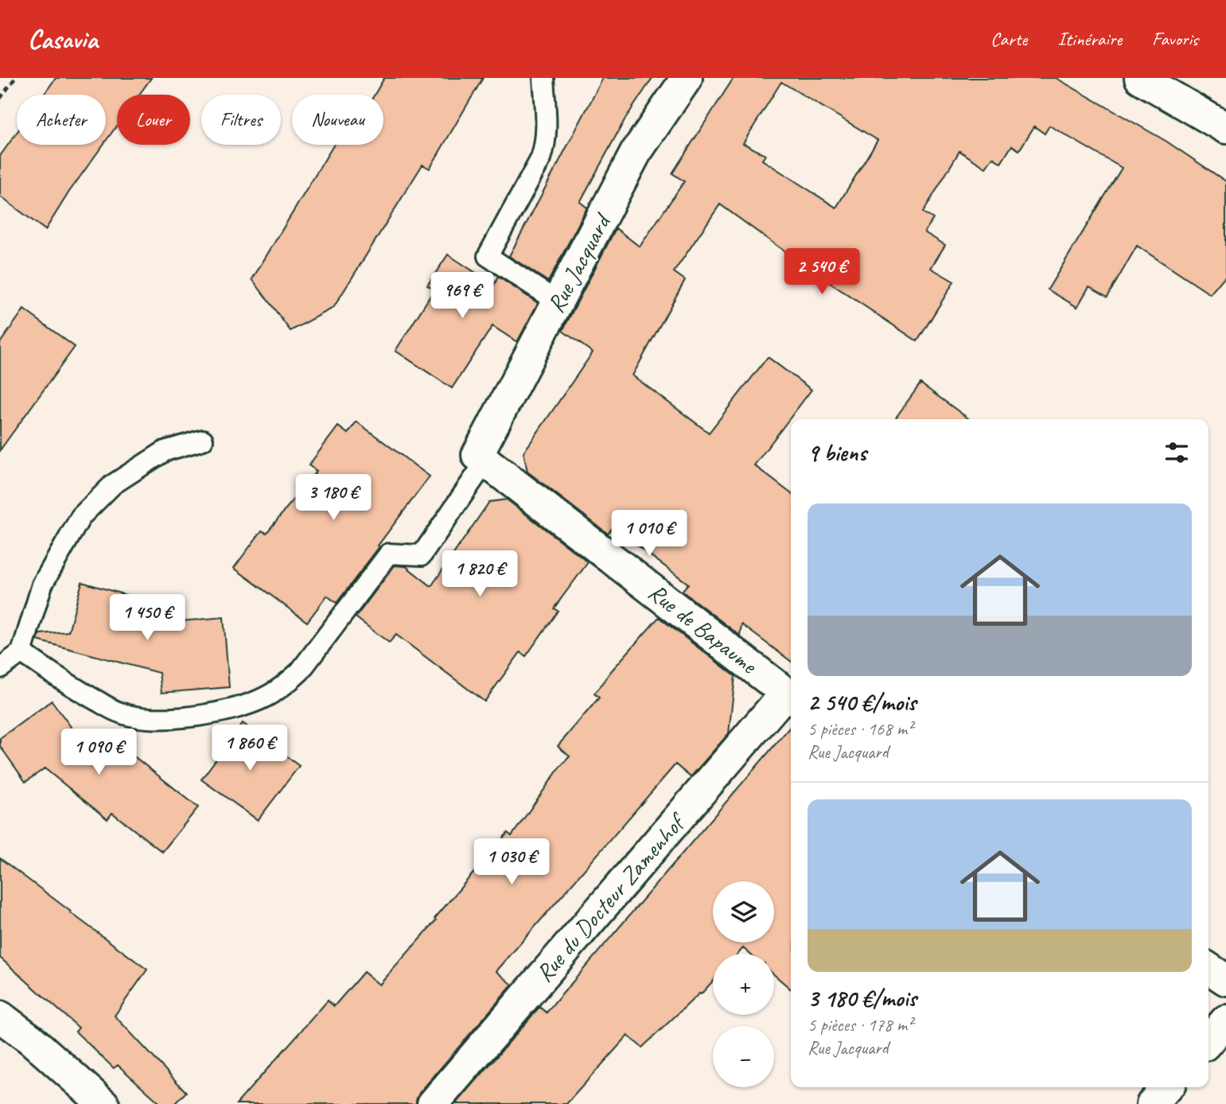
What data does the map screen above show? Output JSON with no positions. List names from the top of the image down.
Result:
{
  "streets": {
    "street": ["Rue Jacquard", "Rue de Bapaume", "Rue du Docteur Zamenhof"]
  },
  "crossings": [
    ["Rue Jacquard", "Rue de Bapaume"],
    ["Rue de Bapaume", "Rue du Docteur Zamenhof"]
  ],
  "page": {
    "header": "Casavia",
    "nav": ["Carte", "Itinéraire", "Favoris"],
    "chip": [
      "Acheter",
      "Louer",
      "Filtres",
      "Nouveau"
    ],
    "price": [
      "2 540 €",
      "969 €",
      "3 180 €",
      "1 010 €",
      "1 820 €",
      "1 450 €",
      "1 860 €",
      "1 090 €",
      "1 030 €"
    ],
    "heading": "9 biens",
    "list": [
      {
        "name": "2 540 €/mois",
        "note": "5 pièces · 168 m² · Rue Jacquard"
      },
      {
        "name": "3 180 €/mois",
        "note": "5 pièces · 178 m² · Rue Jacquard"
      }
    ],
    "map_buttons": ["+", "−"]
  }
}
